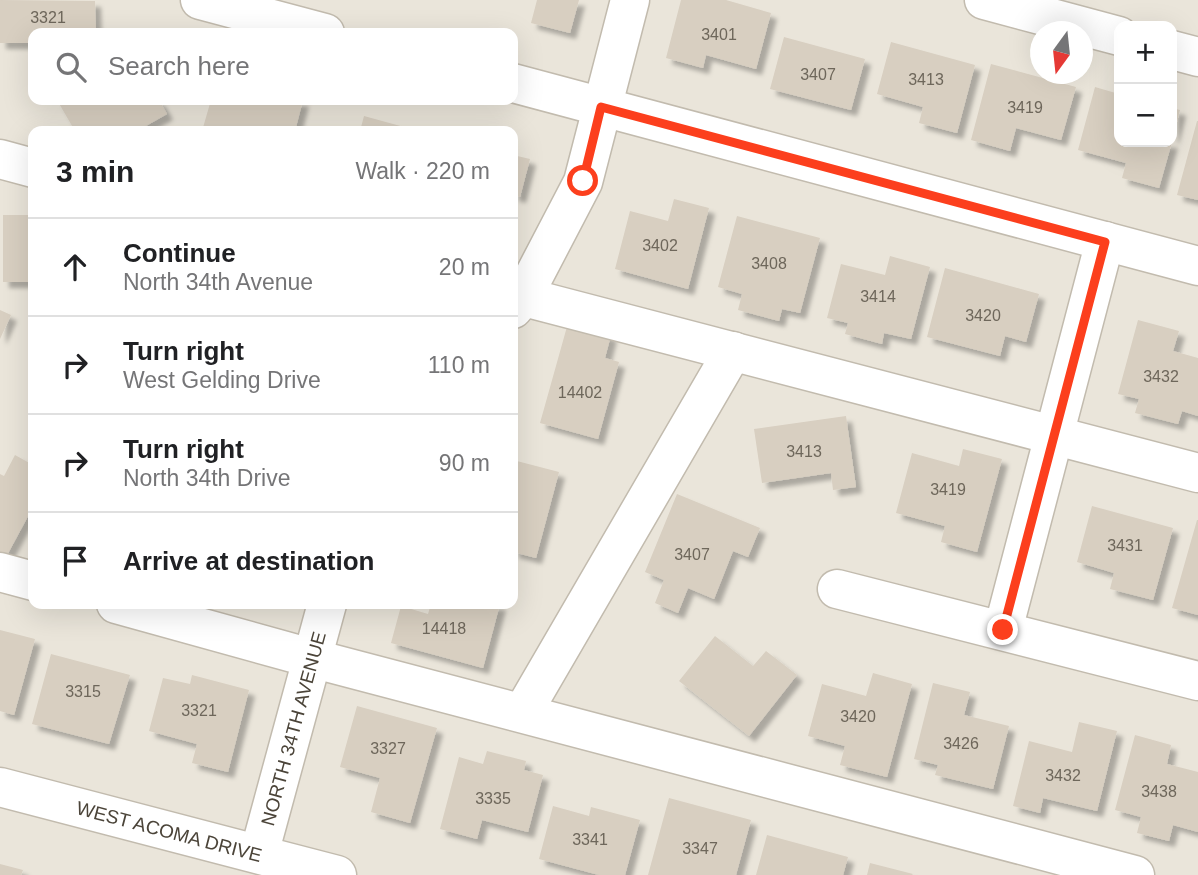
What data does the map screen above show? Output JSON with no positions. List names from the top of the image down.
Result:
{
  "streets": {
    "street": ["NORTH 34TH AVENUE", "WEST ACOMA DRIVE"]
  },
  "crossings": [
    ["NORTH 34TH AVENUE", "WEST ACOMA DRIVE"]
  ],
  "house_numbers": [
    "3321",
    "3401",
    "3407",
    "3413",
    "3419",
    "3402",
    "3408",
    "3414",
    "3420",
    "3432",
    "14402",
    "3413",
    "3419",
    "3431",
    "3407",
    "14418",
    "3315",
    "3321",
    "3420",
    "3426",
    "3327",
    "3432",
    "3438",
    "3335",
    "3341",
    "3347"
  ],
  "north": "bottom",
  "page": {
    "map_buttons": ["+", "−"],
    "search": "Search here",
    "heading": ["3 min", "Walk · 220 m"],
    "list": [
      ["Continue", "North 34th Avenue", "20 m"],
      ["Turn right", "West Gelding Drive", "110 m"],
      ["Turn right", "North 34th Drive", "90 m"],
      "Arrive at destination"
    ]
  }
}
